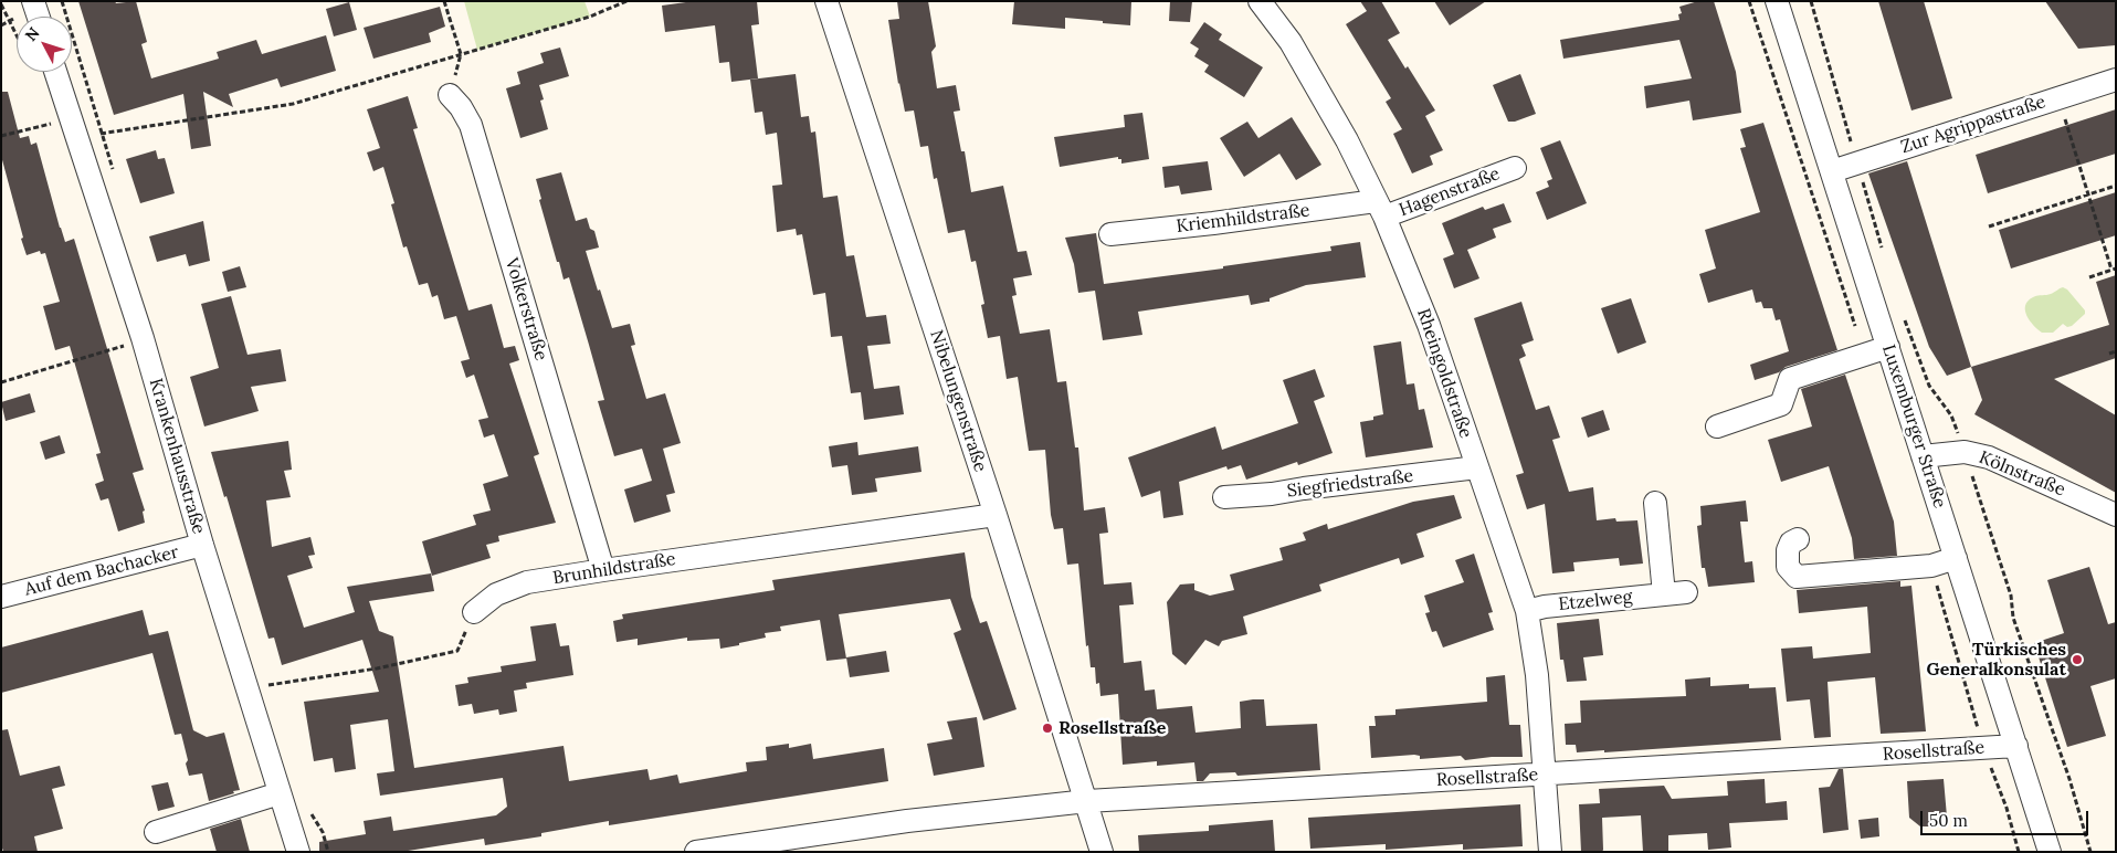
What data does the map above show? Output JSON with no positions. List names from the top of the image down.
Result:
{
  "streets": {
    "street": [
      "Zur Agrippastraße",
      "Hagenstraße",
      "Kriemhildstraße",
      "Volkerstraße",
      "Rheingoldstraße",
      "Nibelungenstraße",
      "Luxemburger Straße",
      "Krankenhausstraße",
      "Kölnstraße",
      "Siegfriedstraße",
      "Brunhildstraße",
      "Auf dem Bachacker",
      "Etzelweg",
      "Rosellstraße"
    ]
  },
  "crossings": [
    ["Zur Agrippastraße", "Luxemburger Straße"],
    ["Hagenstraße", "Kriemhildstraße"],
    ["Hagenstraße", "Rheingoldstraße"],
    ["Kriemhildstraße", "Rheingoldstraße"],
    ["Volkerstraße", "Brunhildstraße"],
    ["Rheingoldstraße", "Siegfriedstraße"],
    ["Rheingoldstraße", "Etzelweg"],
    ["Rheingoldstraße", "Rosellstraße"],
    ["Nibelungenstraße", "Brunhildstraße"],
    ["Nibelungenstraße", "Rosellstraße"],
    ["Luxemburger Straße", "Kölnstraße"],
    ["Luxemburger Straße", "Rosellstraße"],
    ["Krankenhausstraße", "Auf dem Bachacker"]
  ],
  "places": ["Türkisches Generalkonsulat", "Rosellstraße"],
  "scale_bar": "50 m",
  "north": "top left"
}
